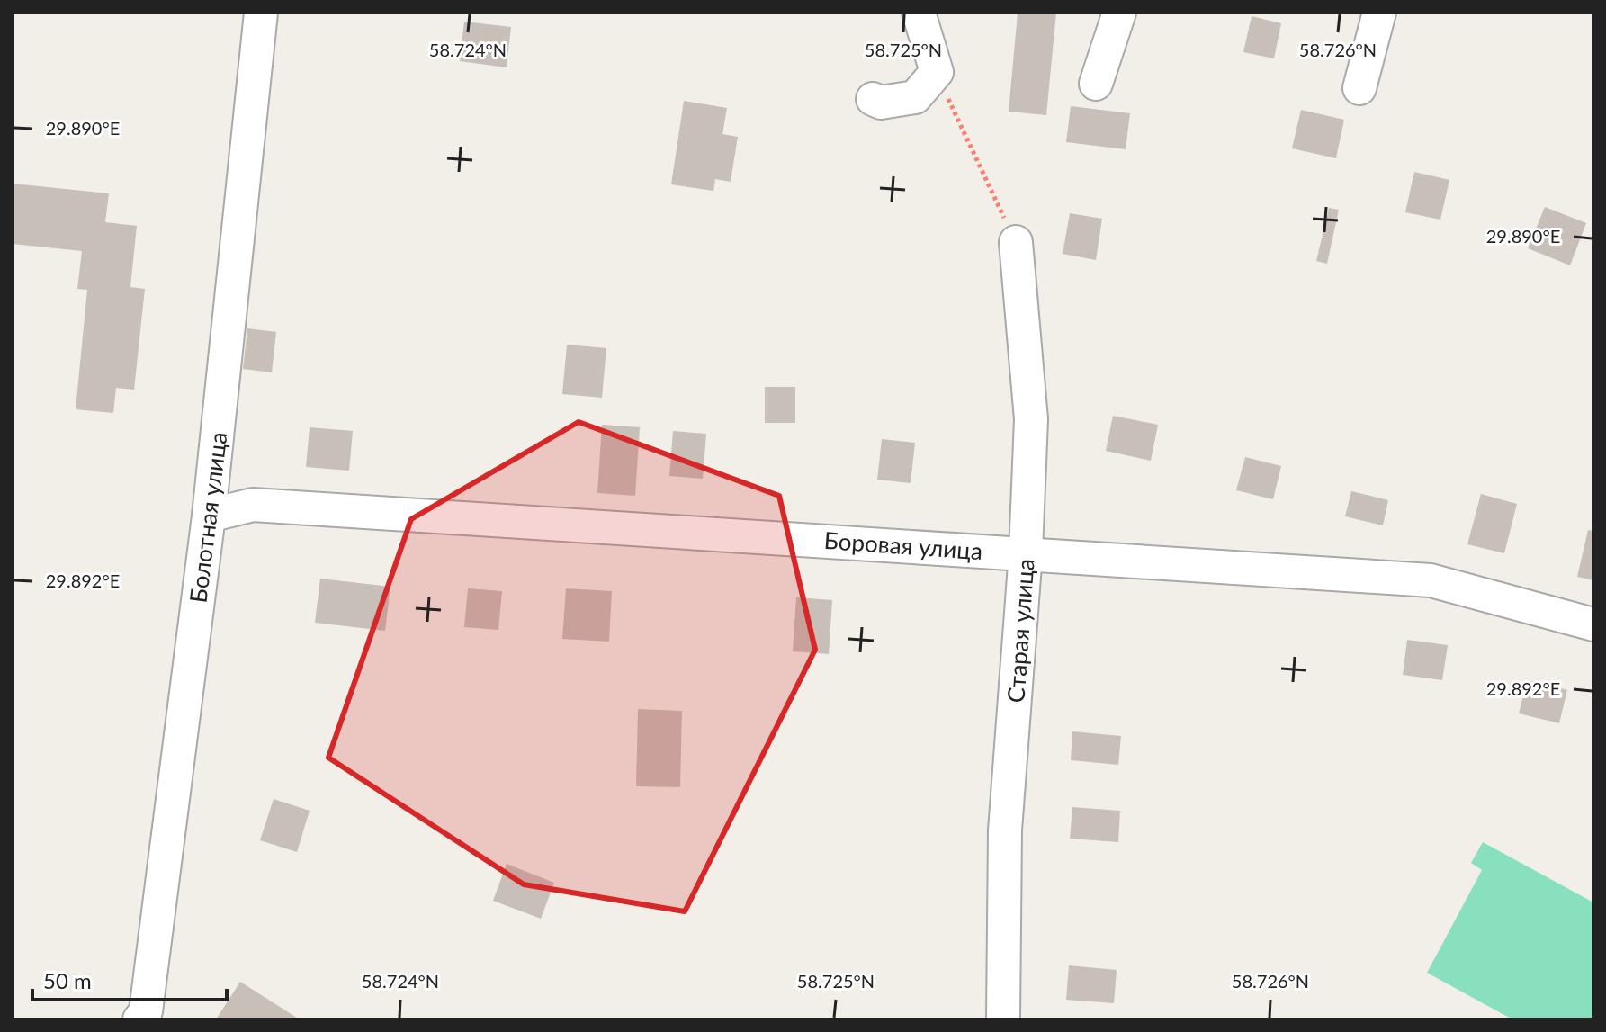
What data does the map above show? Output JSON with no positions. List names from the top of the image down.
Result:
{
  "streets": {
    "street": ["Болотная улица", "Боровая улица", "Старая улица"]
  },
  "crossings": [
    ["Болотная улица", "Боровая улица"],
    ["Боровая улица", "Старая улица"]
  ],
  "scale_bar": "50 m",
  "coordinates": [
    "58.724°N",
    "58.725°N",
    "58.726°N",
    "29.890°E",
    "29.892°E"
  ]
}
